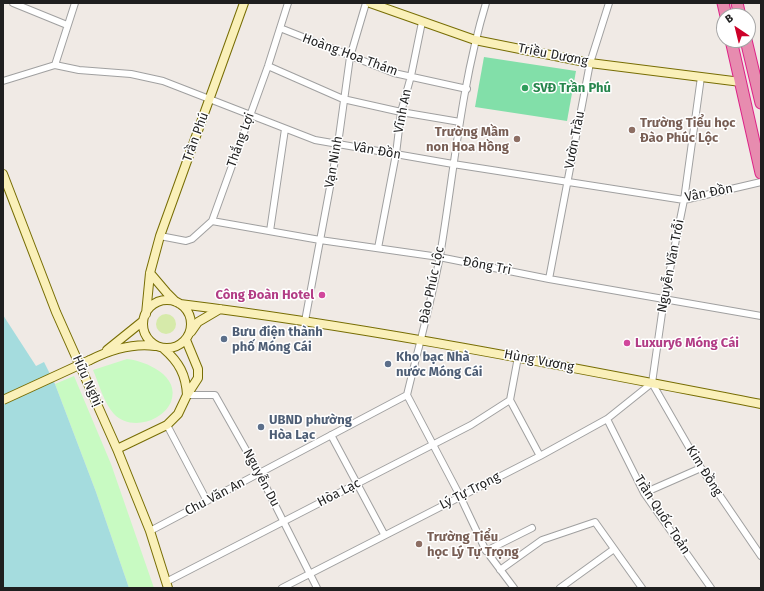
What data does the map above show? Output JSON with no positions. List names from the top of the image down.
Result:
{
  "streets": {
    "street": [
      "Hoàng Hoa Thám",
      "Triều Dương",
      "Vĩnh An",
      "Trần Phú",
      "Thắng Lợi",
      "Vườn Trầu",
      "Vân Đồn",
      "Vạn Ninh",
      "Đông Trì",
      "Nguyễn Văn Trỗi",
      "Đào Phúc Lộc",
      "Hùng Vương",
      "Hữu Nghị",
      "Kim Đồng",
      "Nguyễn Du",
      "Lý Tự Trọng",
      "Hòa Lạc",
      "Chu Văn An",
      "Trần Quốc Toản"
    ]
  },
  "crossings": [
    ["Hoàng Hoa Thám", "Vĩnh An"],
    ["Hoàng Hoa Thám", "Thắng Lợi"],
    ["Hoàng Hoa Thám", "Vạn Ninh"],
    ["Hoàng Hoa Thám", "Đào Phúc Lộc"],
    ["Triều Dương", "Vĩnh An"],
    ["Triều Dương", "Vườn Trầu"],
    ["Triều Dương", "Nguyễn Văn Trỗi"],
    ["Triều Dương", "Đào Phúc Lộc"],
    ["Vĩnh An", "Vân Đồn"],
    ["Vĩnh An", "Đông Trì"],
    ["Trần Phú", "Thắng Lợi"],
    ["Trần Phú", "Vân Đồn"],
    ["Trần Phú", "Hùng Vương"],
    ["Thắng Lợi", "Vân Đồn"],
    ["Thắng Lợi", "Đông Trì"],
    ["Vườn Trầu", "Vân Đồn"],
    ["Vườn Trầu", "Đông Trì"],
    ["Vân Đồn", "Vạn Ninh"],
    ["Vân Đồn", "Nguyễn Văn Trỗi"],
    ["Vân Đồn", "Đào Phúc Lộc"],
    ["Vạn Ninh", "Đông Trì"],
    ["Vạn Ninh", "Hùng Vương"],
    ["Đông Trì", "Nguyễn Văn Trỗi"],
    ["Đông Trì", "Đào Phúc Lộc"],
    ["Nguyễn Văn Trỗi", "Hùng Vương"],
    ["Nguyễn Văn Trỗi", "Kim Đồng"],
    ["Nguyễn Văn Trỗi", "Lý Tự Trọng"],
    ["Đào Phúc Lộc", "Hùng Vương"],
    ["Đào Phúc Lộc", "Chu Văn An"],
    ["Hùng Vương", "Kim Đồng"],
    ["Hùng Vương", "Lý Tự Trọng"],
    ["Hữu Nghị", "Hòa Lạc"],
    ["Hữu Nghị", "Chu Văn An"],
    ["Kim Đồng", "Lý Tự Trọng"],
    ["Nguyễn Du", "Lý Tự Trọng"],
    ["Nguyễn Du", "Hòa Lạc"],
    ["Nguyễn Du", "Chu Văn An"],
    ["Lý Tự Trọng", "Trần Quốc Toản"]
  ],
  "places": [
    "SVĐ Trần Phú",
    "Trường Tiểu học Đào Phúc Lộc",
    "Trường Mầm non Hoa Hồng",
    "Công Đoàn Hotel",
    "Bưu điện thành phố Móng Cái",
    "Luxury6 Móng Cái",
    "Kho bạc Nhà nước Móng Cái",
    "UBND phường Hòa Lạc",
    "Trường Tiểu học Lý Tự Trọng"
  ],
  "north": "top left"
}
